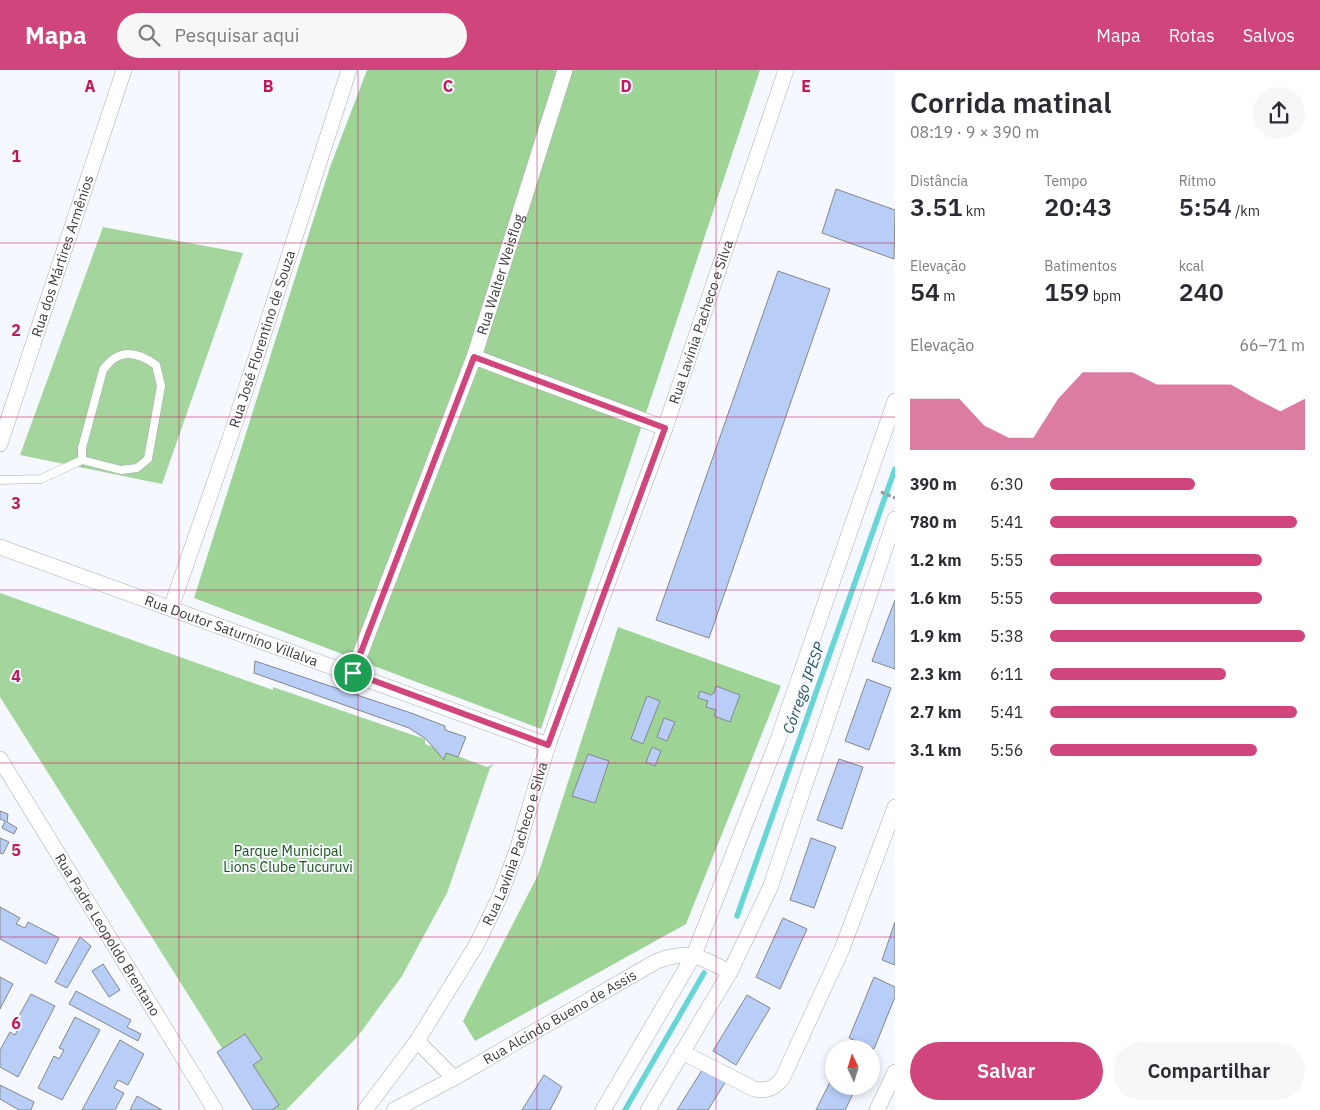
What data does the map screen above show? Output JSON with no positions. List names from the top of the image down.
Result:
{
  "streets": {
    "street": [
      "Rua dos Mártires Armênios",
      "Rua Walter Weisflog",
      "Rua Lavínia Pacheco e Silva",
      "Rua José Florentino de Souza",
      "Rua Doutor Saturnino Villalva",
      "Rua Padre Leopoldo Brentano",
      "Rua Alcindo Bueno de Assis"
    ]
  },
  "crossings": [
    ["Rua Walter Weisflog", "Rua Doutor Saturnino Villalva"],
    ["Rua Lavínia Pacheco e Silva", "Rua Doutor Saturnino Villalva"],
    ["Rua José Florentino de Souza", "Rua Doutor Saturnino Villalva"]
  ],
  "water": ["Córrego IPESP"],
  "parks": ["Parque Municipal Lions Clube Tucuruvi"],
  "north": "top",
  "page": {
    "header": "Mapa",
    "search": "Pesquisar aqui",
    "nav": ["Mapa", "Rotas", "Salvos"],
    "heading": ["Corrida matinal", "08:19 · 9 × 390 m"],
    "stats": [
      ["Distância", "3.51 km"],
      ["Tempo", "20:43"],
      ["Ritmo", "5:54 /km"],
      ["Elevação", "54 m"],
      ["Batimentos", "159 bpm"],
      ["kcal", "240"]
    ],
    "chart": ["Elevação", "66–71 m"],
    "list": [
      {
        "name": "390 m",
        "note": "6:30"
      },
      {
        "name": "780 m",
        "note": "5:41"
      },
      {
        "name": "1.2 km",
        "note": "5:55"
      },
      {
        "name": "1.6 km",
        "note": "5:55"
      },
      {
        "name": "1.9 km",
        "note": "5:38"
      },
      {
        "name": "2.3 km",
        "note": "6:11"
      },
      {
        "name": "2.7 km",
        "note": "5:41"
      },
      {
        "name": "3.1 km",
        "note": "5:56"
      }
    ],
    "buttons": ["Salvar", "Compartilhar"]
  },
  "grid": {
    "columns": [
      "A",
      "B",
      "C",
      "D",
      "E"
    ],
    "rows": [
      "1",
      "2",
      "3",
      "4",
      "5",
      "6"
    ]
  }
}
